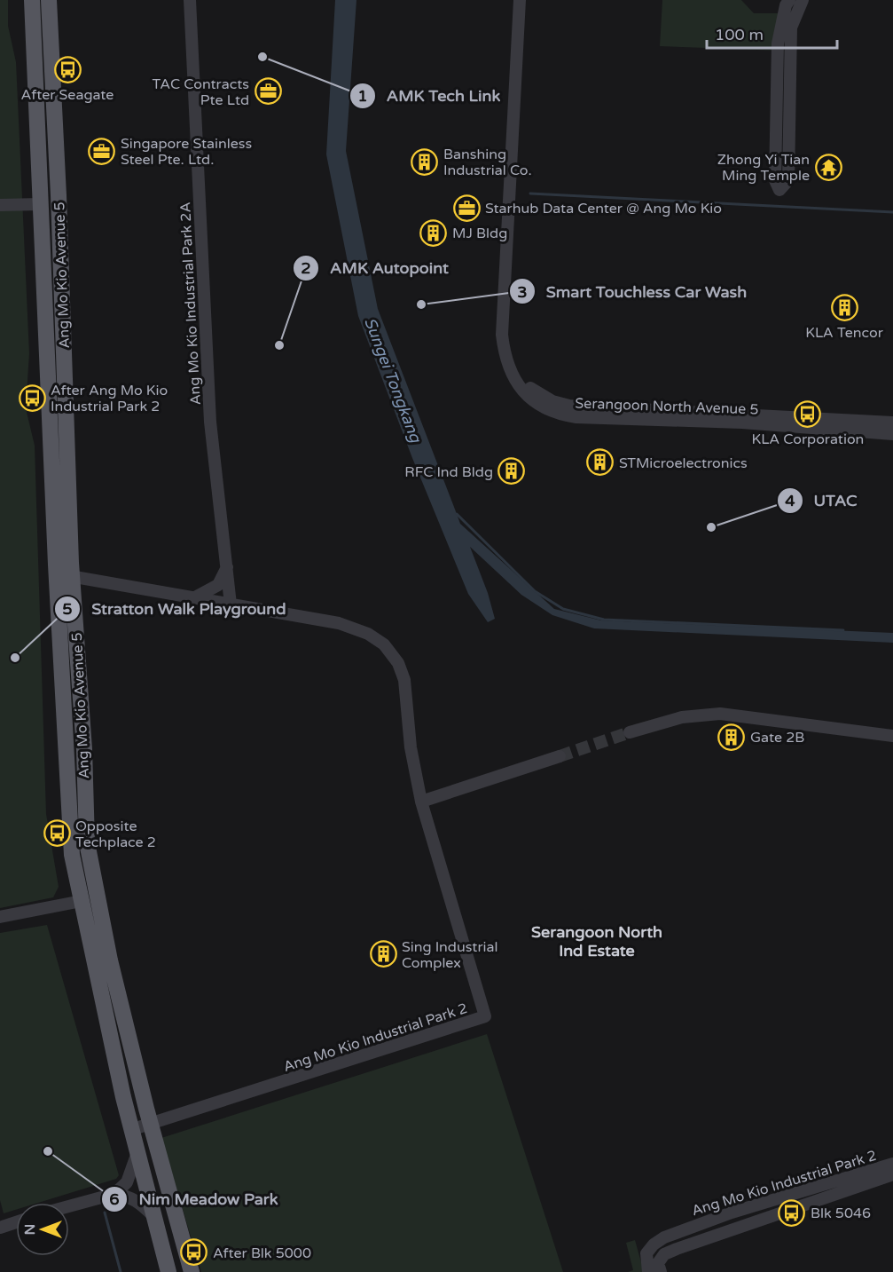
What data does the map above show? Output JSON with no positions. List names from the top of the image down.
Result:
{
  "streets": {
    "main road": ["Ang Mo Kio Avenue 5"],
    "street": ["Ang Mo Kio Industrial Park 2A", "Serangoon North Avenue 5", "Ang Mo Kio Industrial Park 2"]
  },
  "crossings": [
    ["Ang Mo Kio Avenue 5", "Ang Mo Kio Industrial Park 2"],
    ["Ang Mo Kio Industrial Park 2A", "Ang Mo Kio Industrial Park 2"]
  ],
  "districts": ["Serangoon North Ind Estate"],
  "water": ["Sungei Tongkang"],
  "places": {
    "other": [
      "AMK Tech Link",
      "Smart Touchless Car Wash",
      "AMK Autopoint",
      "UTAC",
      "Stratton Walk Playground",
      "Nim Meadow Park"
    ],
    "bus stop": [
      "After Seagate",
      "After Ang Mo Kio Industrial Park 2",
      "KLA Corporation",
      "Opposite Techplace 2",
      "Blk 5046",
      "After Blk 5000"
    ],
    "office": ["TAC Contracts Pte Ltd", "Singapore Stainless Steel Pte. Ltd.", "Starhub Data Center @ Ang Mo Kio"],
    "building": [
      "Banshing Industrial Co.",
      "MJ Bldg",
      "KLA Tencor",
      "STMicroelectronics",
      "RFC Ind Bldg",
      "Gate 2B",
      "Sing Industrial Complex"
    ],
    "temple": ["Zhong Yi Tian Ming Temple"]
  },
  "scale_bar": "100 m",
  "north": "left"
}
